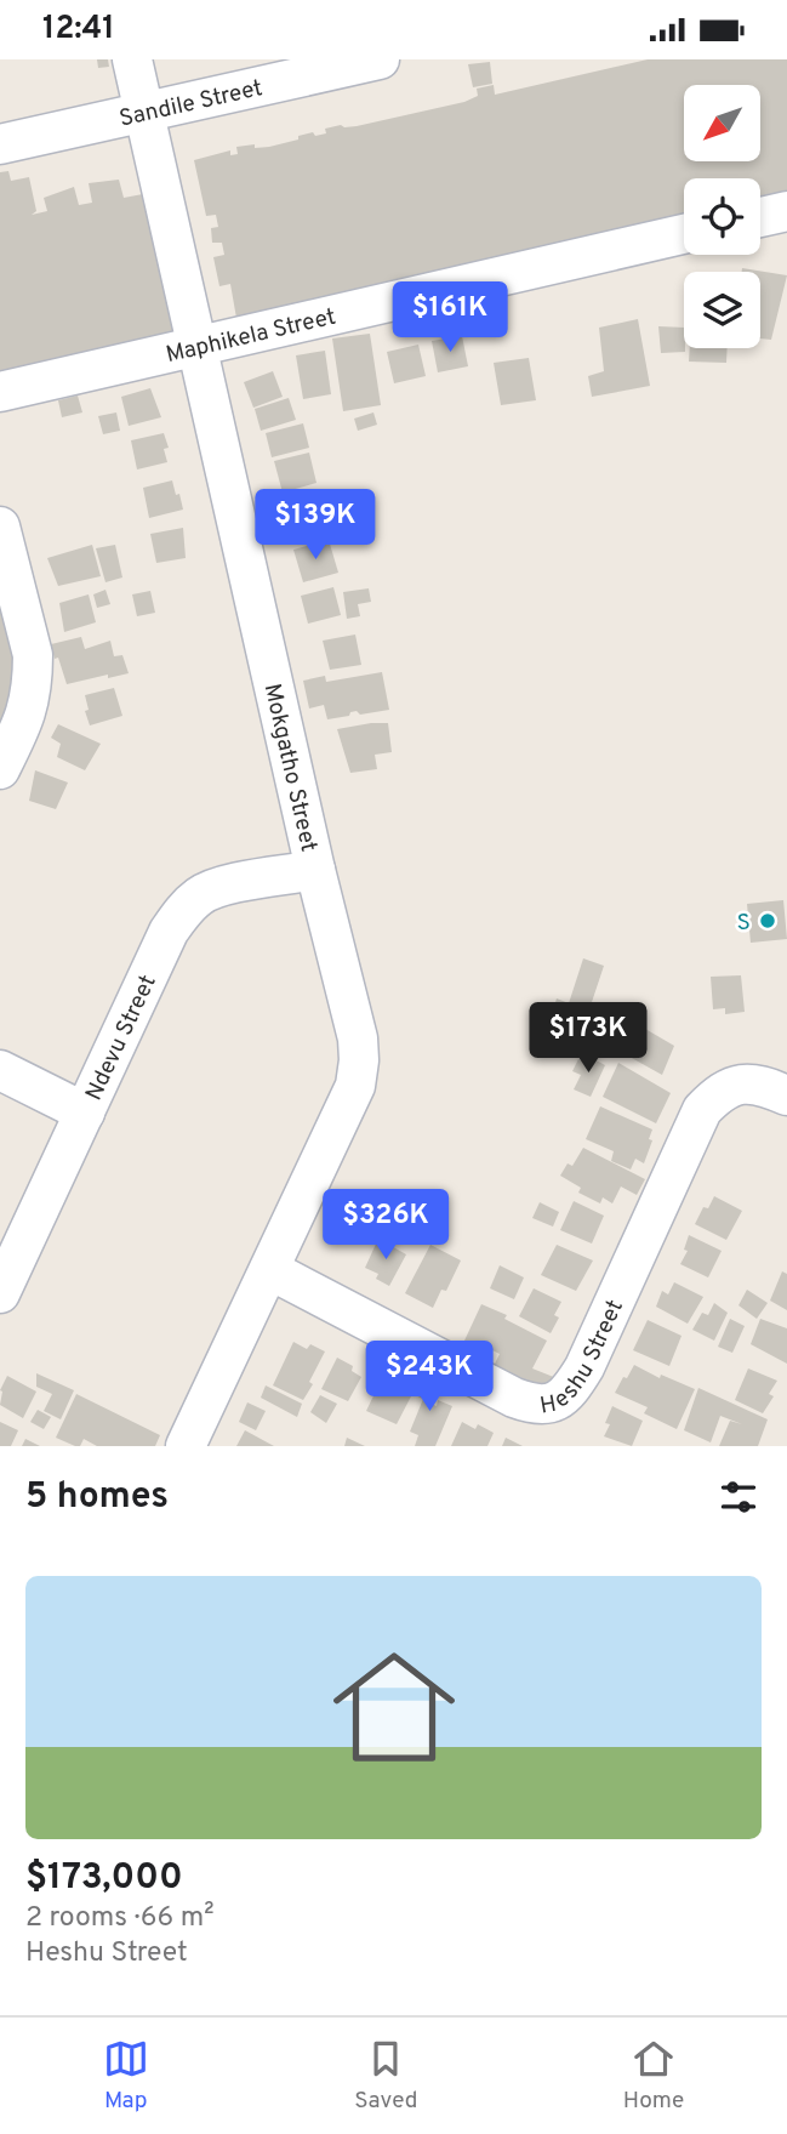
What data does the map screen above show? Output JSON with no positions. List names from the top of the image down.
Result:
{
  "streets": {
    "street": [
      "Sandile Street",
      "Maphikela Street",
      "Mokgatho Street",
      "Ndevu Street",
      "Heshu Street"
    ]
  },
  "crossings": [
    ["Sandile Street", "Mokgatho Street"],
    ["Maphikela Street", "Mokgatho Street"],
    ["Mokgatho Street", "Ndevu Street"],
    ["Mokgatho Street", "Heshu Street"]
  ],
  "places": ["S"],
  "north": "bottom left",
  "page": {
    "status": "12:41",
    "price": [
      "$161K",
      "$139K",
      "$173K",
      "$326K",
      "$243K"
    ],
    "heading": "5 homes",
    "list": [
      {
        "name": "$173,000",
        "note": "2 rooms · 66 m² · Heshu Street"
      }
    ],
    "tabs": ["Map", "Saved", "Home"]
  }
}
